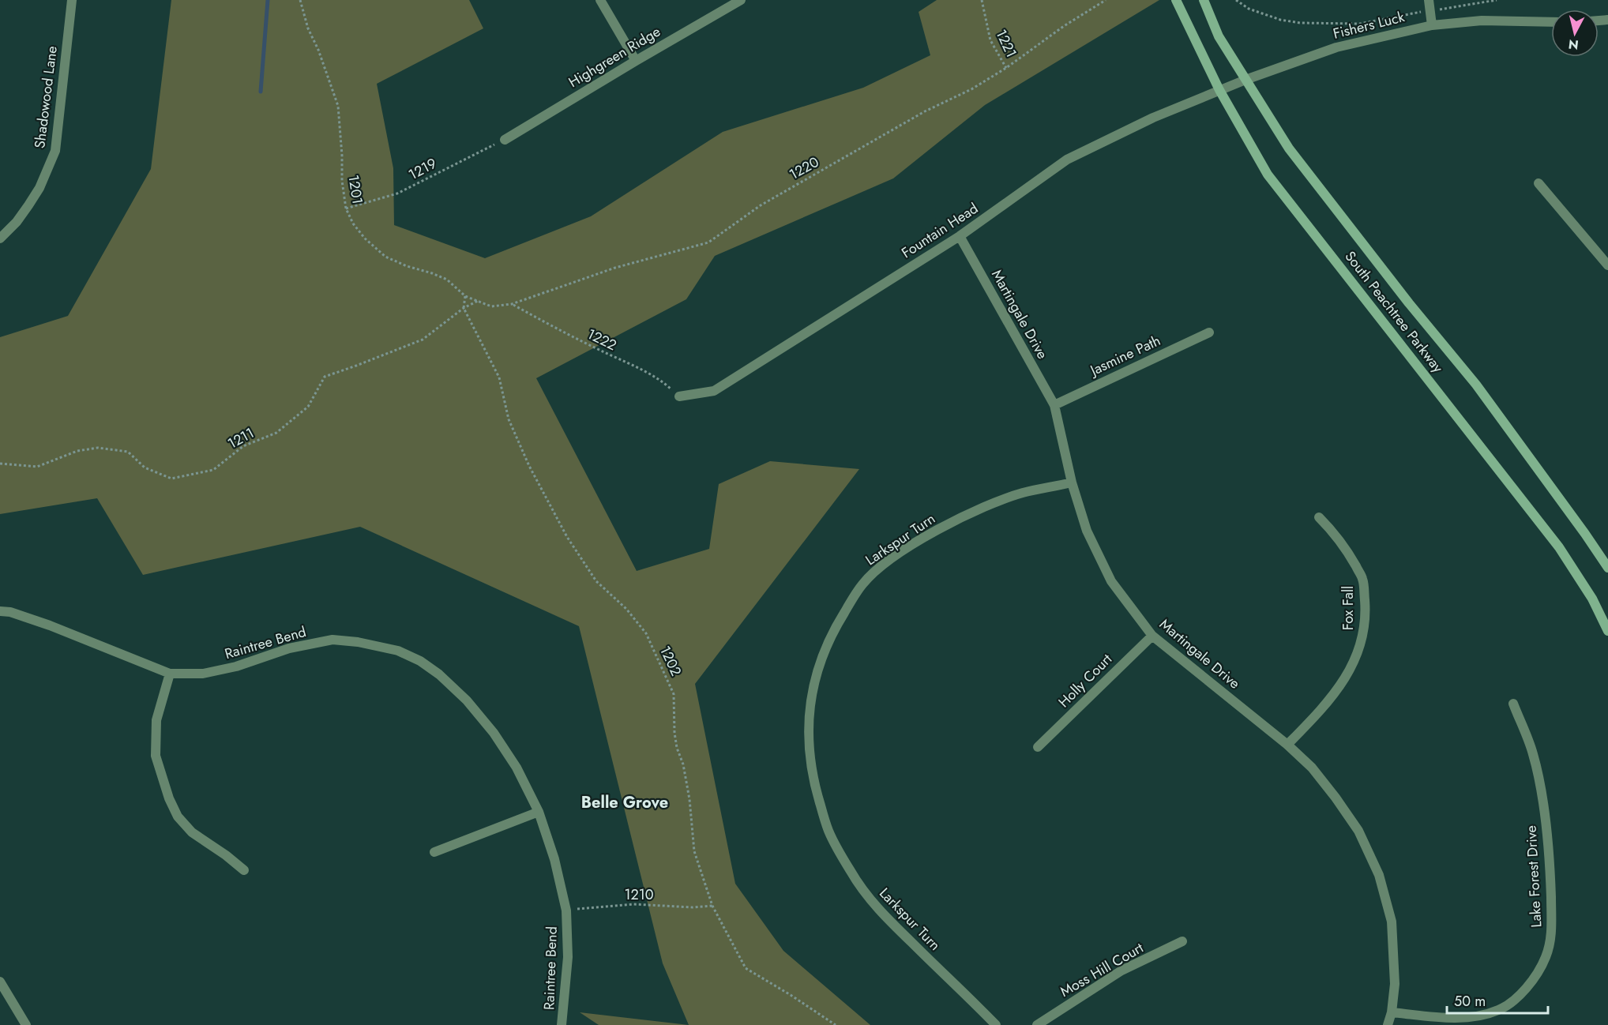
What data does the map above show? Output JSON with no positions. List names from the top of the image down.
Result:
{
  "streets": {
    "main road": ["South Peachtree Parkway"],
    "street": [
      "Fishers Luck",
      "Highgreen Ridge",
      "Shadowood Lane",
      "Fountain Head",
      "Martingale Drive",
      "Jasmine Path",
      "Larkspur Turn",
      "Fox Fall",
      "Raintree Bend",
      "Holly Court",
      "Lake Forest Drive",
      "Moss Hill Court"
    ],
    "path": [
      "1221",
      "1220",
      "1219",
      "1201",
      "1222",
      "1211",
      "1202",
      "1210"
    ]
  },
  "crossings": [
    ["Fishers Luck", "Fountain Head"],
    ["Fishers Luck", "South Peachtree Parkway"],
    ["1221", "1220"],
    ["Highgreen Ridge", "1219"],
    ["1220", "1201"],
    ["1220", "1222"],
    ["1219", "1201"],
    ["1201", "1211"],
    ["Fountain Head", "South Peachtree Parkway"],
    ["Fountain Head", "Martingale Drive"],
    ["Fountain Head", "1222"],
    ["Martingale Drive", "Jasmine Path"],
    ["Martingale Drive", "Larkspur Turn"],
    ["Martingale Drive", "Fox Fall"],
    ["Martingale Drive", "Holly Court"],
    ["Martingale Drive", "Lake Forest Drive"],
    ["1211", "1202"],
    ["Raintree Bend", "1210"],
    ["1202", "1210"]
  ],
  "districts": ["Belle Grove"],
  "scale_bar": "50 m",
  "north": "bottom"
}
